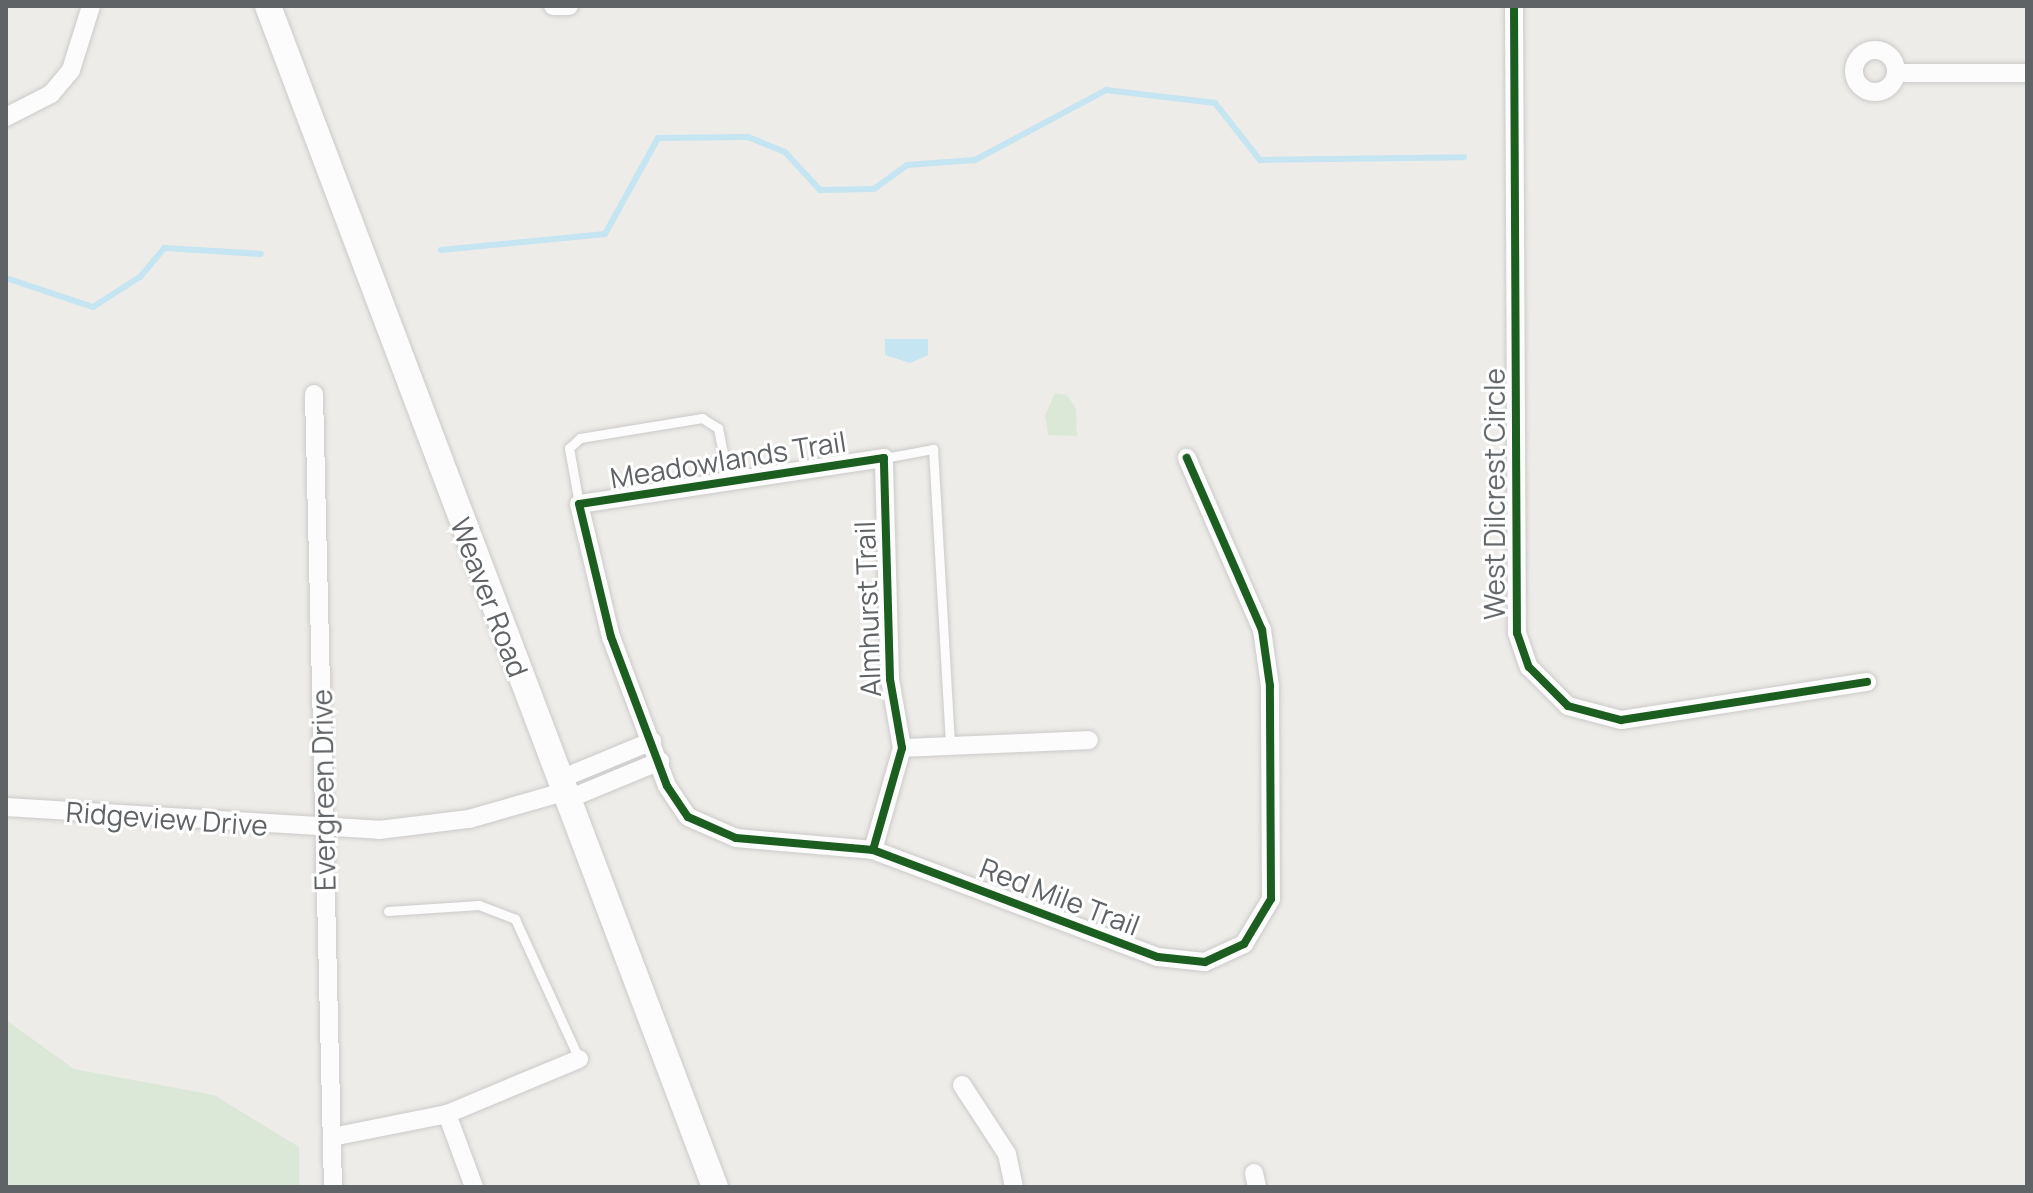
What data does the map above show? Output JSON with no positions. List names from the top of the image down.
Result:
{
  "streets": {
    "main road": ["Weaver Road"],
    "street": [
      "Meadowlands Trail",
      "West Dilcrest Circle",
      "Almhurst Trail",
      "Evergreen Drive",
      "Ridgeview Drive",
      "Red Mile Trail"
    ]
  },
  "crossings": [
    ["Meadowlands Trail", "Almhurst Trail"],
    ["Meadowlands Trail", "Red Mile Trail"],
    ["Weaver Road", "Ridgeview Drive"],
    ["Almhurst Trail", "Red Mile Trail"],
    ["Evergreen Drive", "Ridgeview Drive"]
  ]
}
